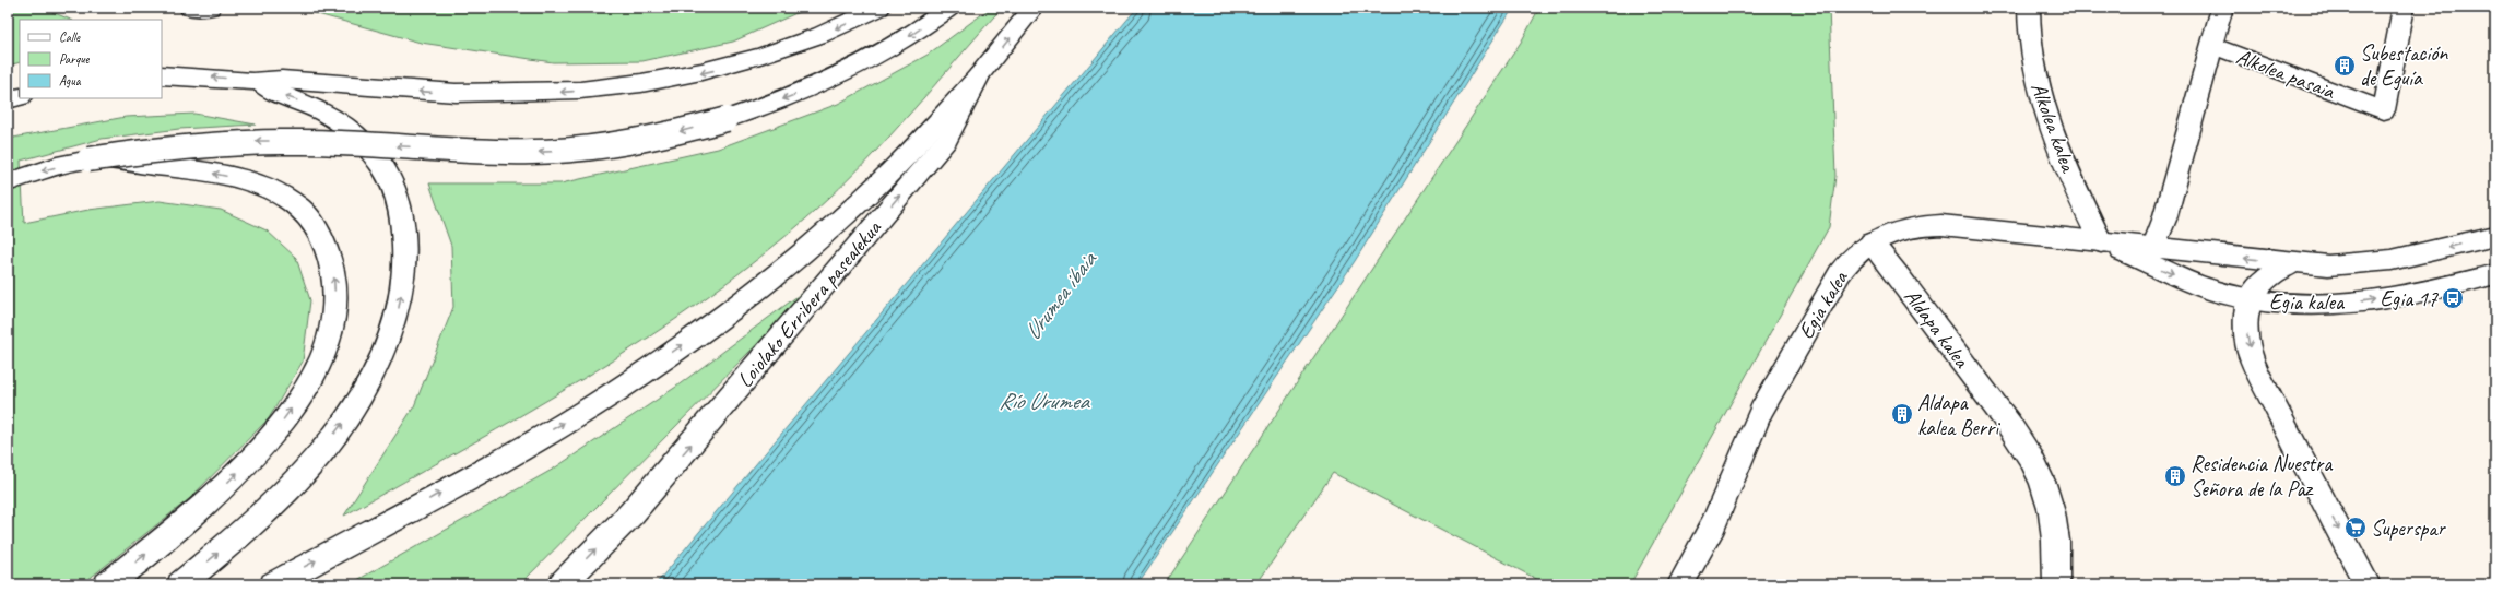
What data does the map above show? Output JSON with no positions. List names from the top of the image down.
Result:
{
  "streets": {
    "main road": [
      "Alkolea pasaia",
      "Alkolea kalea",
      "Egia kalea",
      "Loiolako Erribera pasealekua",
      "Aldapa kalea"
    ]
  },
  "crossings": [
    ["Alkolea pasaia", "Egia kalea"],
    ["Alkolea kalea", "Egia kalea"],
    ["Egia kalea", "Aldapa kalea"]
  ],
  "water": ["Urumea ibaia", "Río Urumea"],
  "places": {
    "building": ["Subestación de Eguía", "Aldapa kalea Berri", "Residencia Nuestra Señora de la Paz"],
    "bus stop": ["Egia 17"],
    "supermarket": ["Superspar"]
  },
  "legend": ["Calle", "Parque", "Agua"]
}
